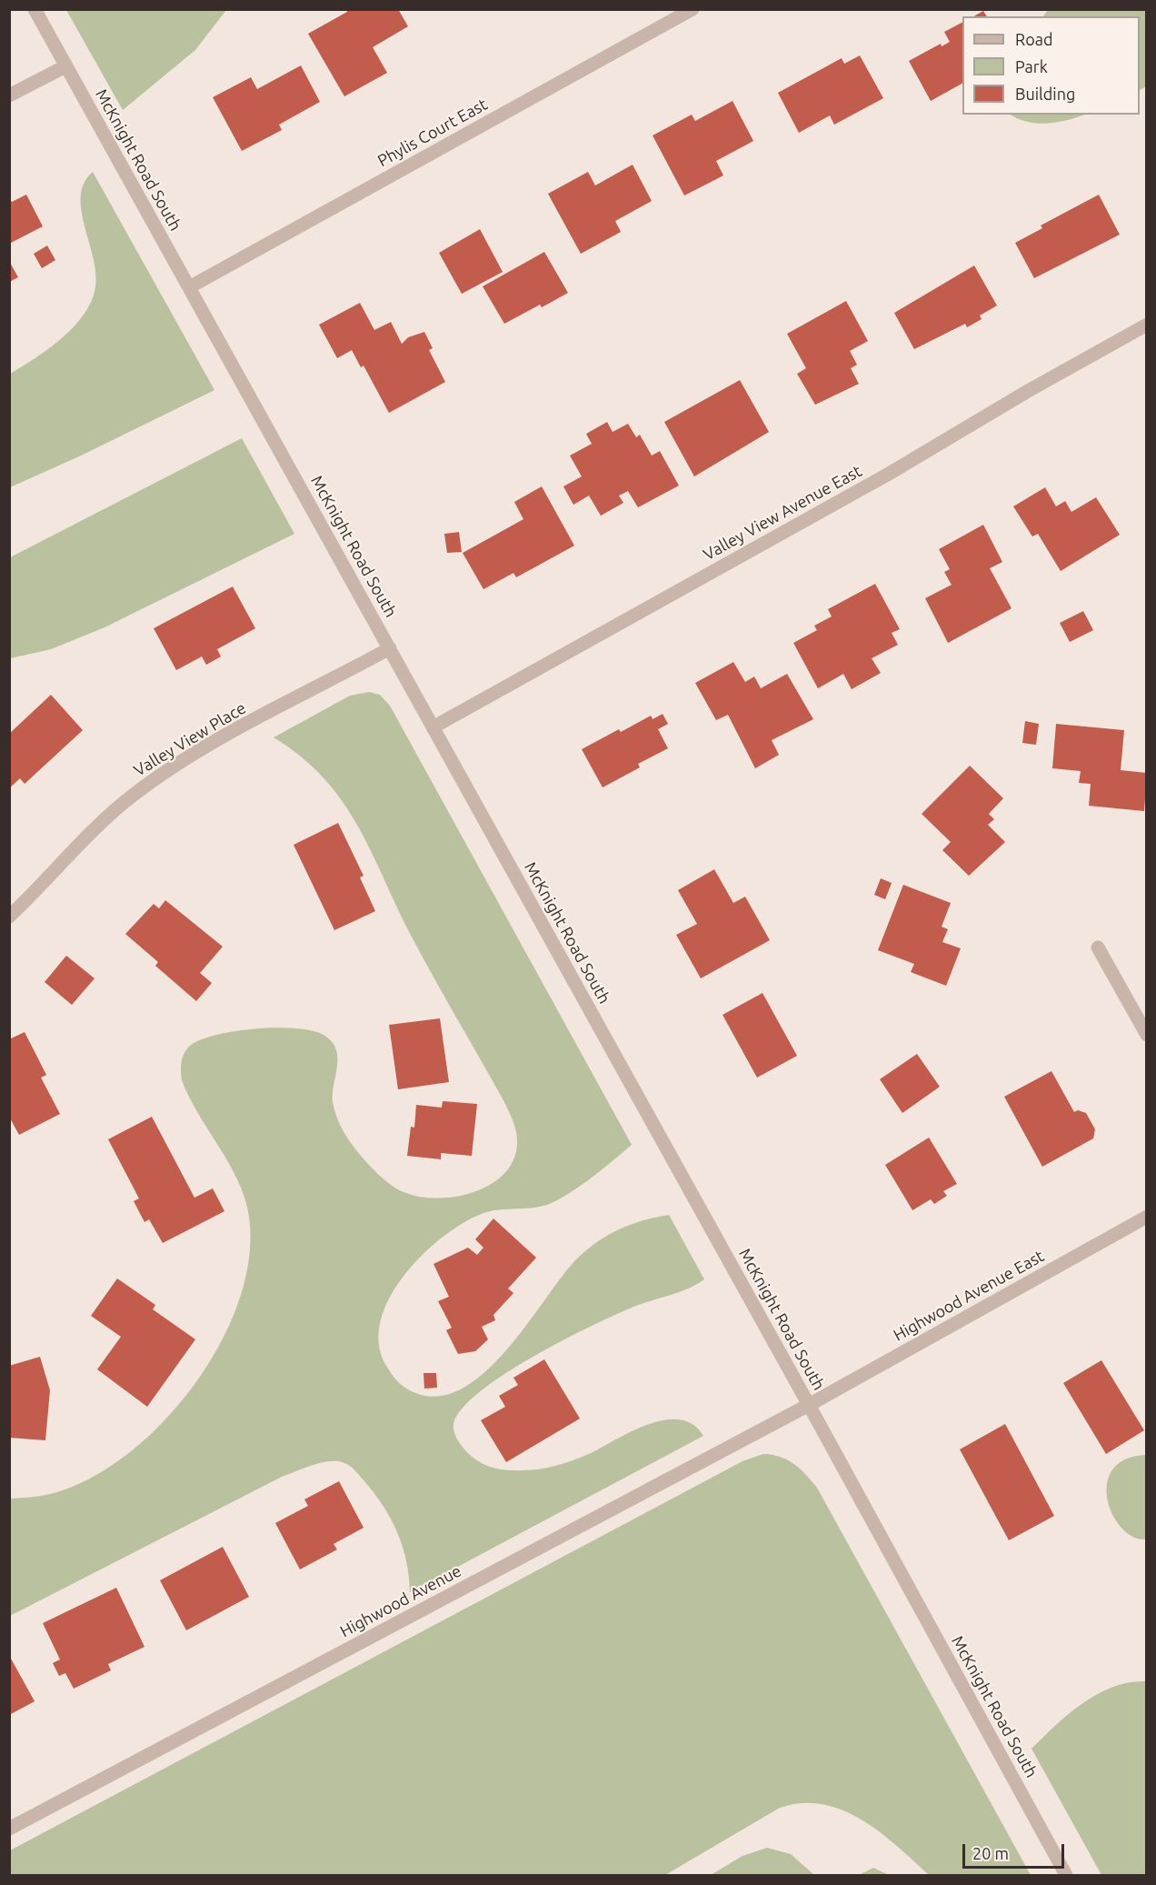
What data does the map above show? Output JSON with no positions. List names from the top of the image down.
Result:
{
  "streets": {
    "street": [
      "Phylis Court East",
      "McKnight Road South",
      "Valley View Avenue East",
      "Valley View Place",
      "Highwood Avenue East",
      "Highwood Avenue"
    ]
  },
  "crossings": [
    ["Phylis Court East", "McKnight Road South"],
    ["McKnight Road South", "Valley View Avenue East"],
    ["McKnight Road South", "Valley View Place"],
    ["McKnight Road South", "Highwood Avenue East"],
    ["McKnight Road South", "Highwood Avenue"],
    ["Highwood Avenue East", "Highwood Avenue"]
  ],
  "legend": ["Road", "Park", "Building"],
  "scale_bar": "20 m"
}
